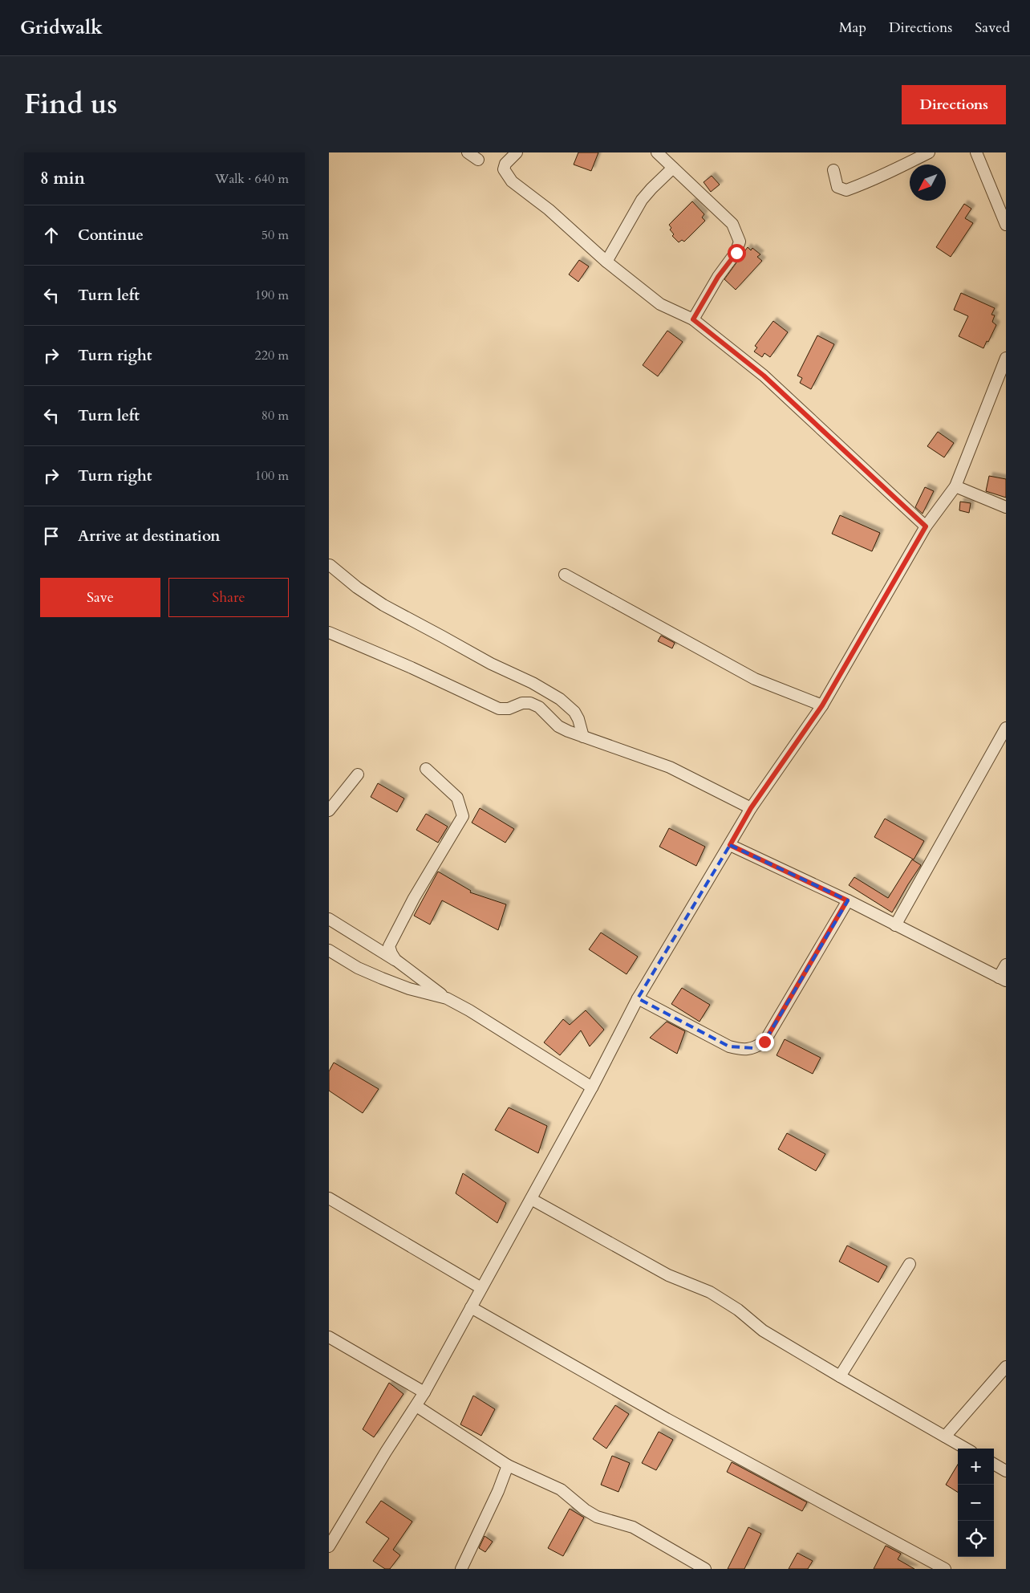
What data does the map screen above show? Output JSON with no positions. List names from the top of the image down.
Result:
{
  "north": "bottom left",
  "page": {
    "header": "Gridwalk",
    "nav": ["Map", "Directions", "Saved"],
    "title": "Find us",
    "buttons": [
      "Directions",
      ["Save", "Share"]
    ],
    "heading": ["8 min", "Walk · 640 m"],
    "list": [
      ["Continue", "50 m"],
      ["Turn left", "190 m"],
      ["Turn right", "220 m"],
      ["Turn left", "80 m"],
      ["Turn right", "100 m"],
      "Arrive at destination"
    ],
    "map_buttons": ["+", "−"]
  }
}
